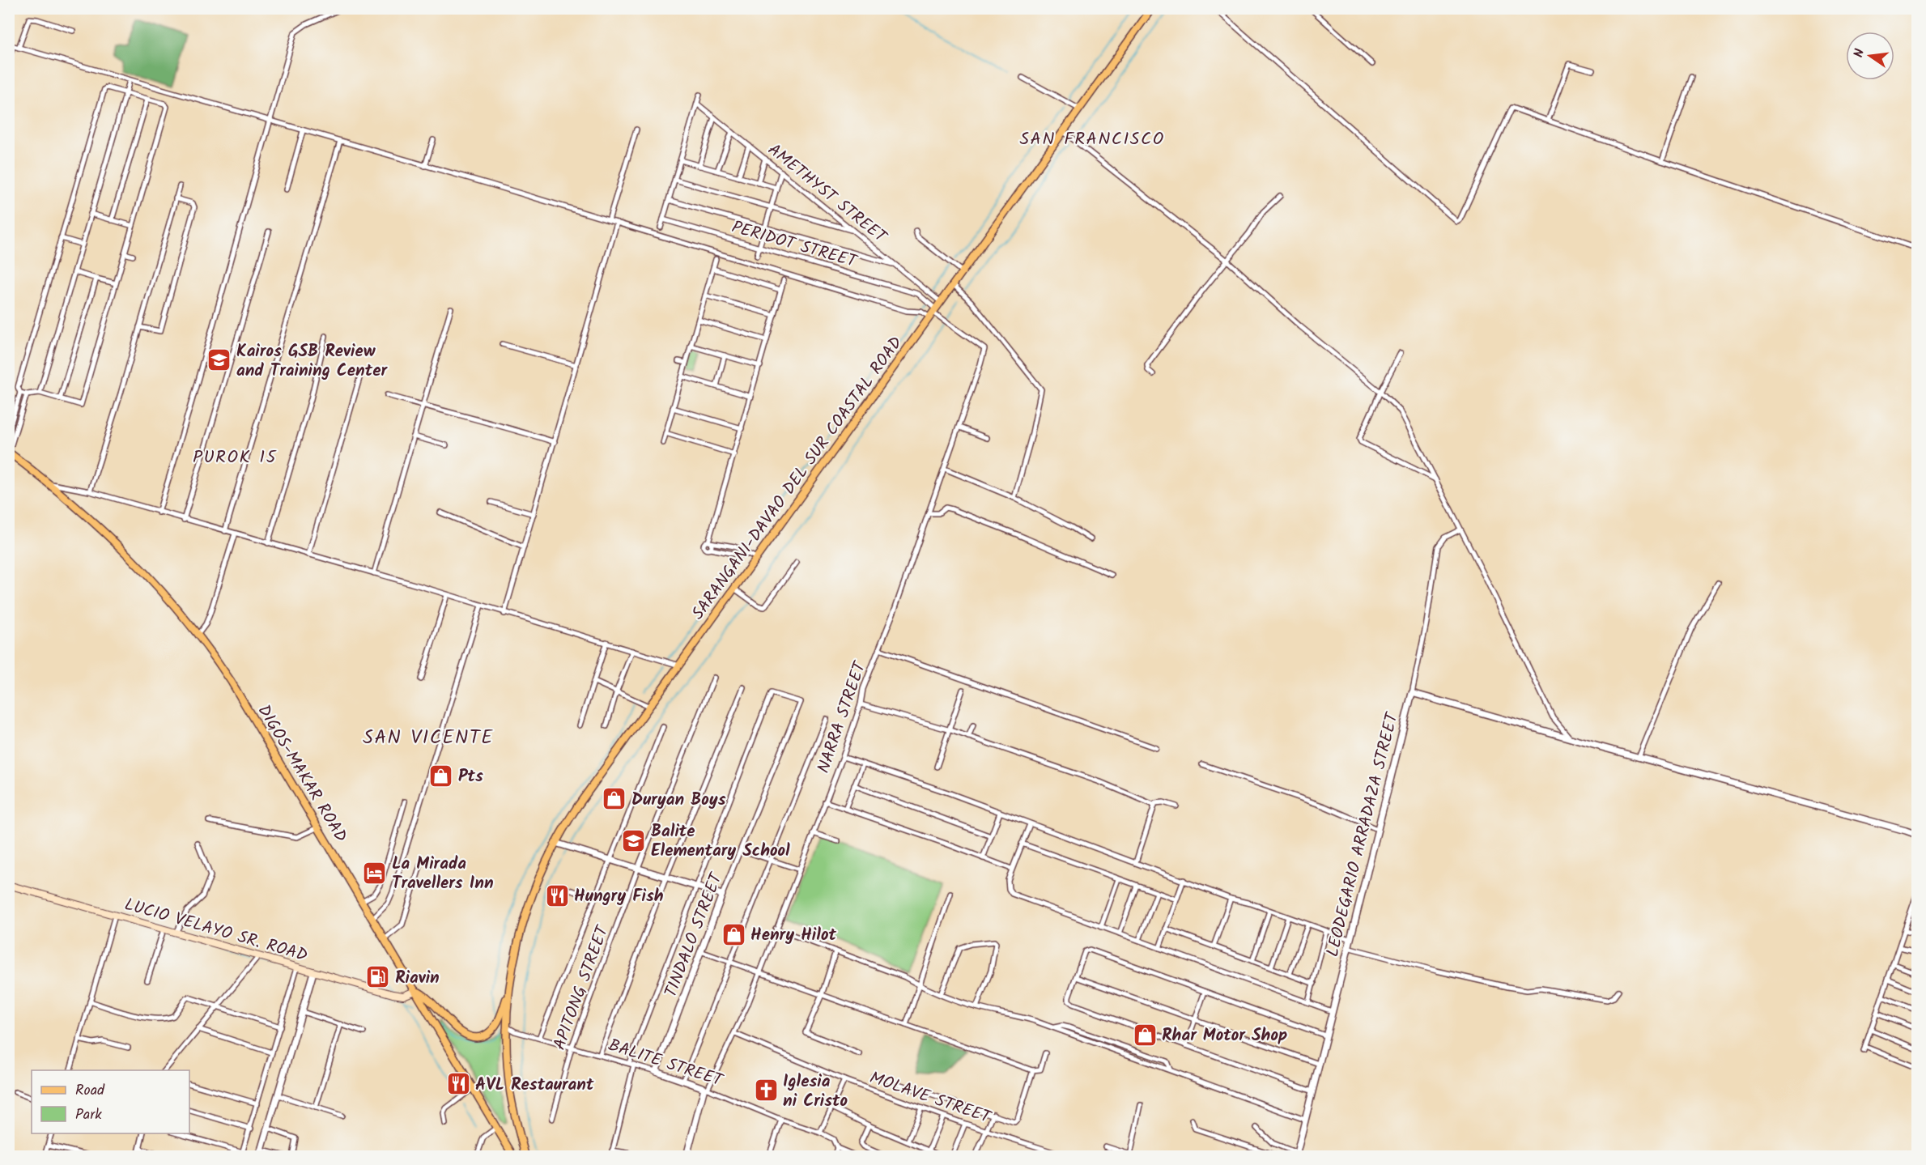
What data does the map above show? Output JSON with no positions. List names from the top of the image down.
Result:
{
  "streets": {
    "main road": ["SARANGANI-DAVAO DEL SUR COASTAL ROAD", "DIGOS-MAKAR ROAD", "LUCIO VELAYO SR. ROAD"],
    "street": [
      "AMETHYST STREET",
      "PERIDOT STREET",
      "NARRA STREET",
      "LEODEGARIO ARRADAZA STREET",
      "TINDALO STREET",
      "APITONG STREET",
      "BALITE STREET",
      "MOLAVE STREET"
    ]
  },
  "crossings": [
    ["AMETHYST STREET", "SARANGANI-DAVAO DEL SUR COASTAL ROAD"],
    ["SARANGANI-DAVAO DEL SUR COASTAL ROAD", "NARRA STREET"],
    ["SARANGANI-DAVAO DEL SUR COASTAL ROAD", "DIGOS-MAKAR ROAD"],
    ["SARANGANI-DAVAO DEL SUR COASTAL ROAD", "LUCIO VELAYO SR. ROAD"],
    ["SARANGANI-DAVAO DEL SUR COASTAL ROAD", "BALITE STREET"],
    ["NARRA STREET", "BALITE STREET"],
    ["NARRA STREET", "MOLAVE STREET"],
    ["DIGOS-MAKAR ROAD", "LUCIO VELAYO SR. ROAD"],
    ["TINDALO STREET", "BALITE STREET"],
    ["APITONG STREET", "BALITE STREET"]
  ],
  "districts": ["SAN FRANCISCO", "PUROK 15", "SAN VICENTE"],
  "places": {
    "school or university": ["Kairos GSB Review and Training Center", "Balite Elementary School"],
    "shop": [
      "Pts",
      "Duryan Boys",
      "Henry Hilot",
      "Rhar Motor Shop"
    ],
    "hotel": ["La Mirada Travellers Inn"],
    "restaurant": ["Hungry Fish", "AVL Restaurant"],
    "fuel station": ["Riavin"],
    "church": ["Iglesia ni Cristo"]
  },
  "legend": ["Road", "Park"],
  "north": "left"
}
